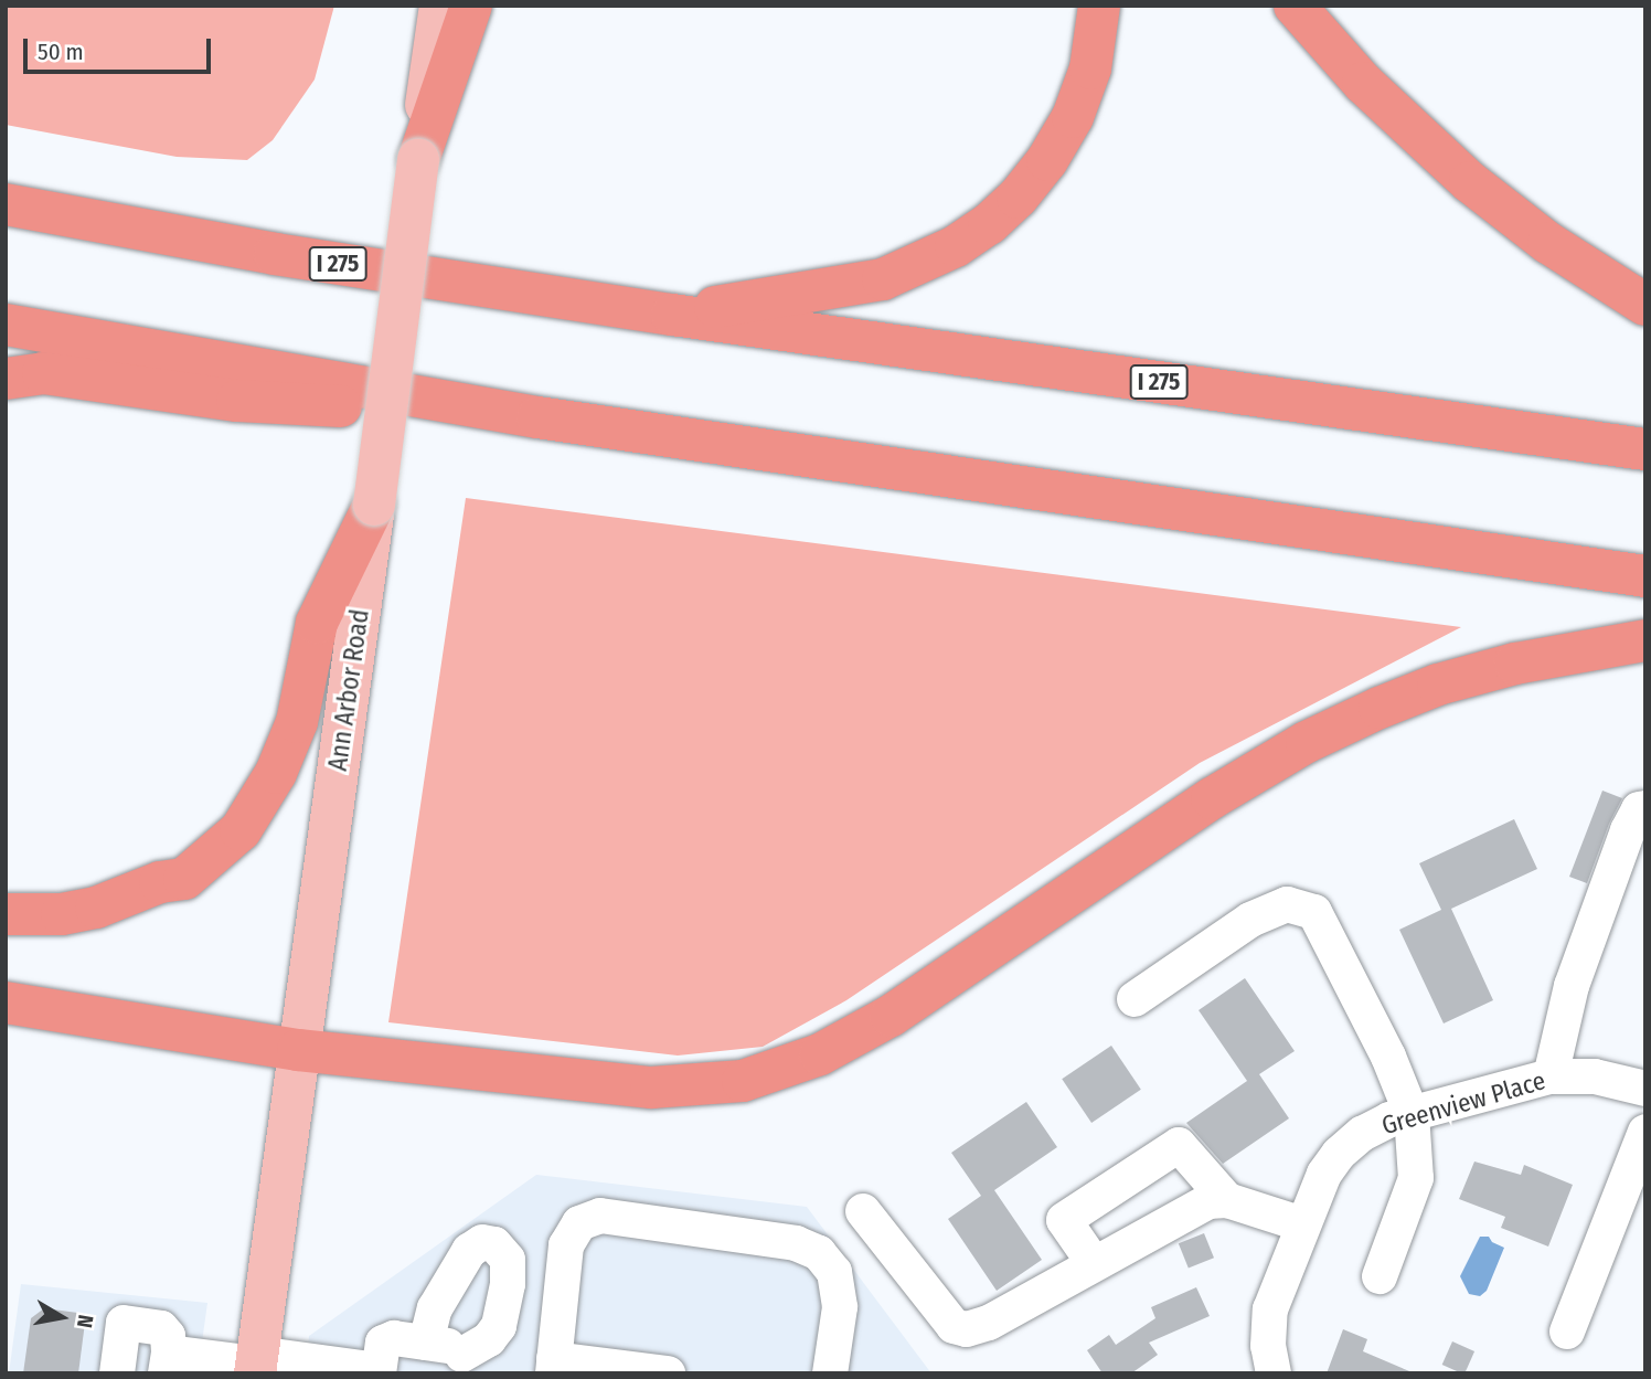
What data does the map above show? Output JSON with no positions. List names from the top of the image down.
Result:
{
  "streets": {
    "highway": ["I 275"],
    "main road": ["Ann Arbor Road"],
    "street": ["Greenview Place"]
  },
  "scale_bar": "50 m",
  "north": "right"
}
